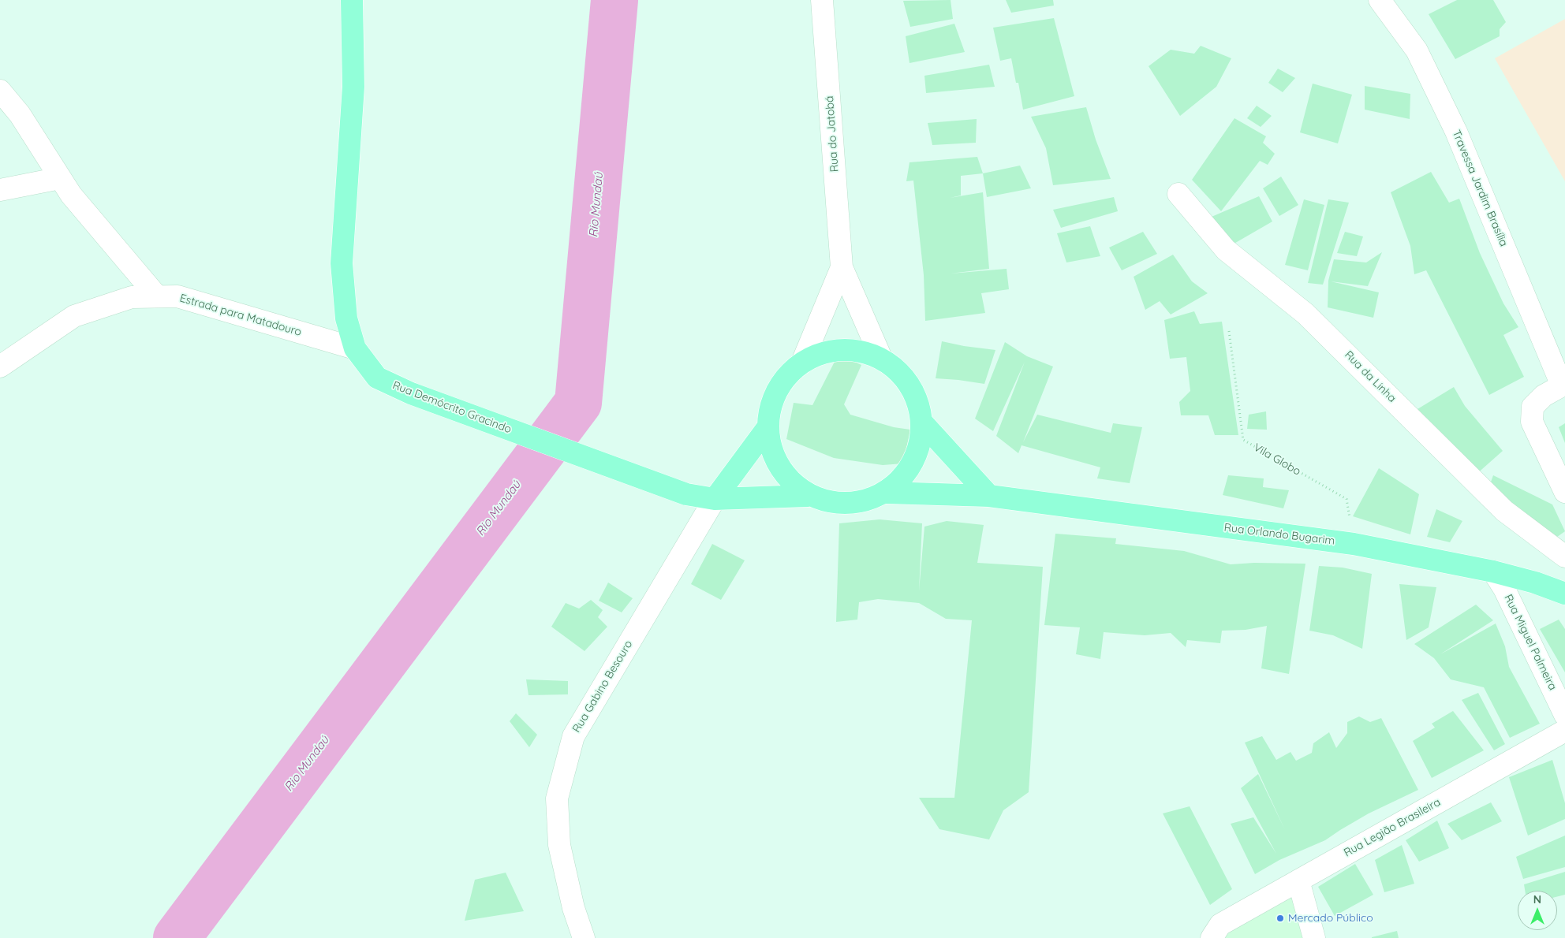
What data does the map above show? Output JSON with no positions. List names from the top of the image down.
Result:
{
  "streets": {
    "main road": ["Rua Demócrito Gracindo", "Rua Orlando Bugarim"],
    "street": [
      "Rua do Jatobá",
      "Travessa Jardim Brasília",
      "Estrada para Matadouro",
      "Rua da Linha",
      "Rua Miguel Palmeira",
      "Rua Gabino Besouro",
      "Rua Legião Brasileira"
    ],
    "path": ["Vila Globo"]
  },
  "crossings": [
    ["Estrada para Matadouro", "Rua Demócrito Gracindo"],
    ["Rua Demócrito Gracindo", "Rua Orlando Bugarim"],
    ["Rua Demócrito Gracindo", "Rua Gabino Besouro"],
    ["Vila Globo", "Rua Orlando Bugarim"],
    ["Rua Orlando Bugarim", "Rua Miguel Palmeira"]
  ],
  "water": ["Rio Mundaú"],
  "places": ["Mercado Público"],
  "north": "top"
}
